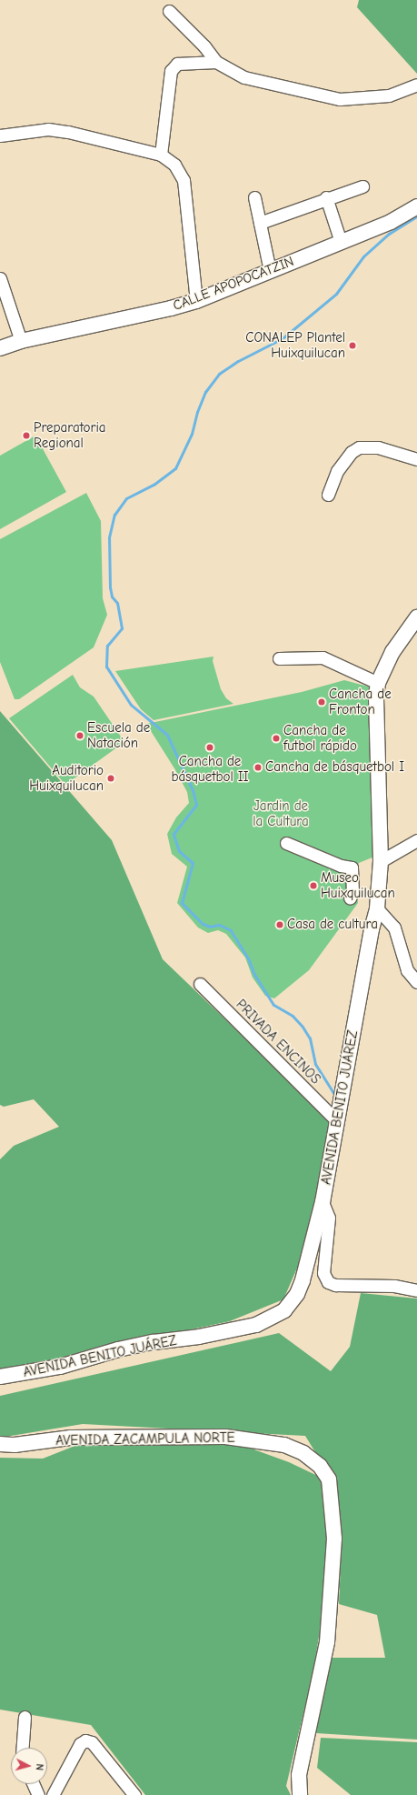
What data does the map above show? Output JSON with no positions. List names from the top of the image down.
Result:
{
  "streets": {
    "main road": ["CALLE APOPOCATZIN", "AVENIDA BENITO JUÁREZ", "AVENIDA ZACAMPULA NORTE"],
    "street": ["PRIVADA ENCINOS"]
  },
  "crossings": [
    ["PRIVADA ENCINOS", "AVENIDA BENITO JUÁREZ"]
  ],
  "parks": ["Jardin de la Cultura"],
  "places": [
    "CONALEP Plantel Huixquilucan",
    "Preparatoria Regional",
    "Cancha de Fronton",
    "Escuela de Natación",
    "Cancha de futbol rápido",
    "Cancha de básquetbol II",
    "Cancha de básquetbol I",
    "Auditorio Huixquilucan",
    "Museo Huixquilucan",
    "Casa de cultura"
  ],
  "north": "right"
}
